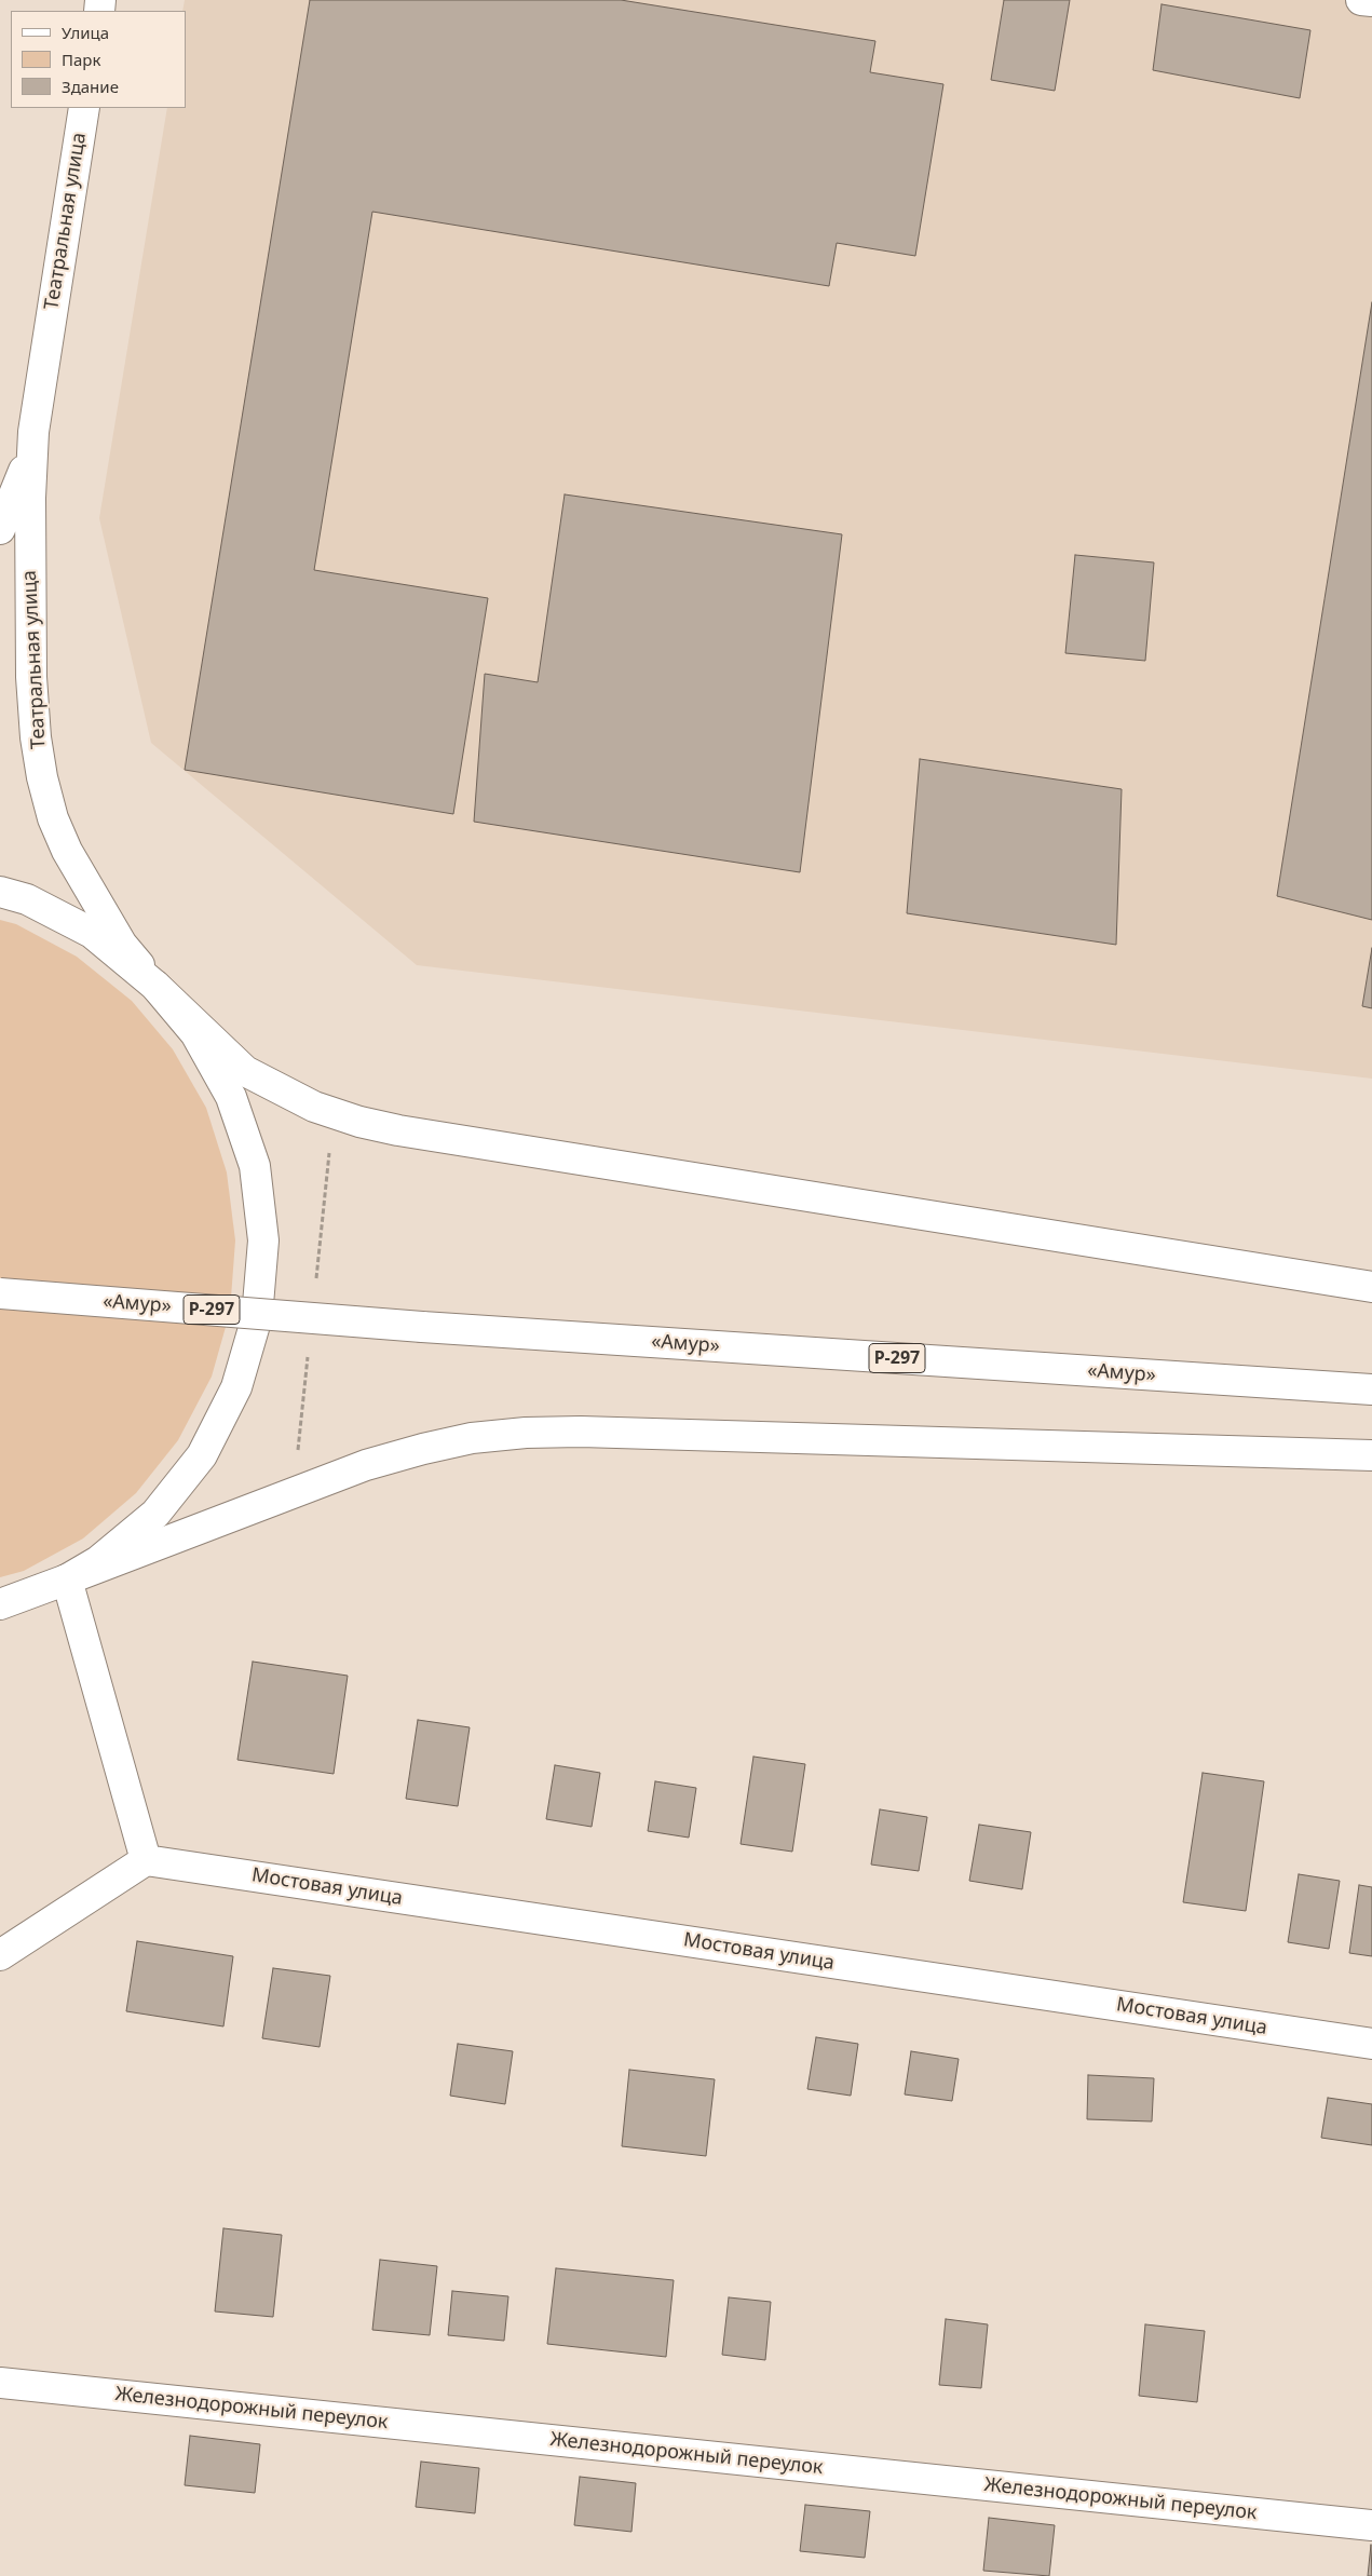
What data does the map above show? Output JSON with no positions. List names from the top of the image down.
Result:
{
  "streets": {
    "main road": [
      "Театральная улица",
      "«Амур»",
      "Р-297",
      "Мостовая улица",
      "Железнодорожный переулок"
    ]
  },
  "legend": ["Улица", "Парк", "Здание"]
}
